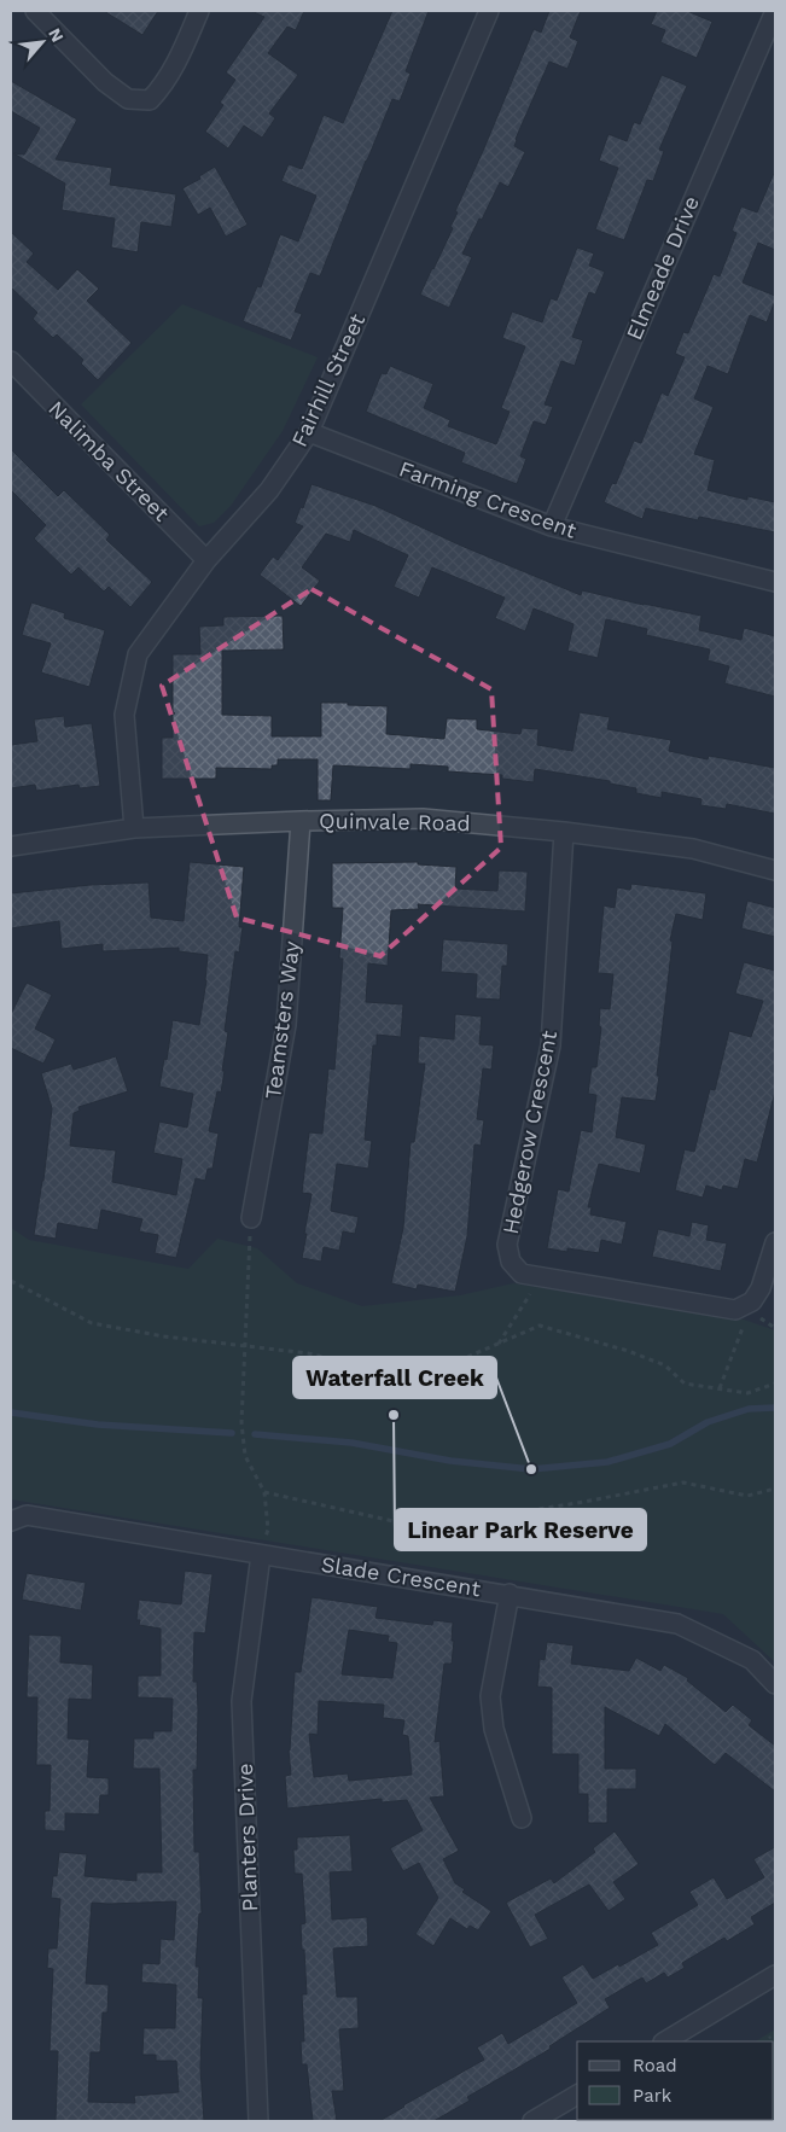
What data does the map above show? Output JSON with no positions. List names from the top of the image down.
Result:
{
  "streets": {
    "street": [
      "Elmeade Drive",
      "Fairhill Street",
      "Nalimba Street",
      "Farming Crescent",
      "Quinvale Road",
      "Teamsters Way",
      "Hedgerow Crescent",
      "Slade Crescent",
      "Planters Drive"
    ]
  },
  "crossings": [
    ["Elmeade Drive", "Farming Crescent"],
    ["Fairhill Street", "Nalimba Street"],
    ["Fairhill Street", "Farming Crescent"],
    ["Fairhill Street", "Quinvale Road"],
    ["Quinvale Road", "Teamsters Way"],
    ["Quinvale Road", "Hedgerow Crescent"],
    ["Slade Crescent", "Planters Drive"]
  ],
  "places": ["Linear Park Reserve", "Waterfall Creek"],
  "legend": ["Road", "Park"],
  "north": "top right"
}
